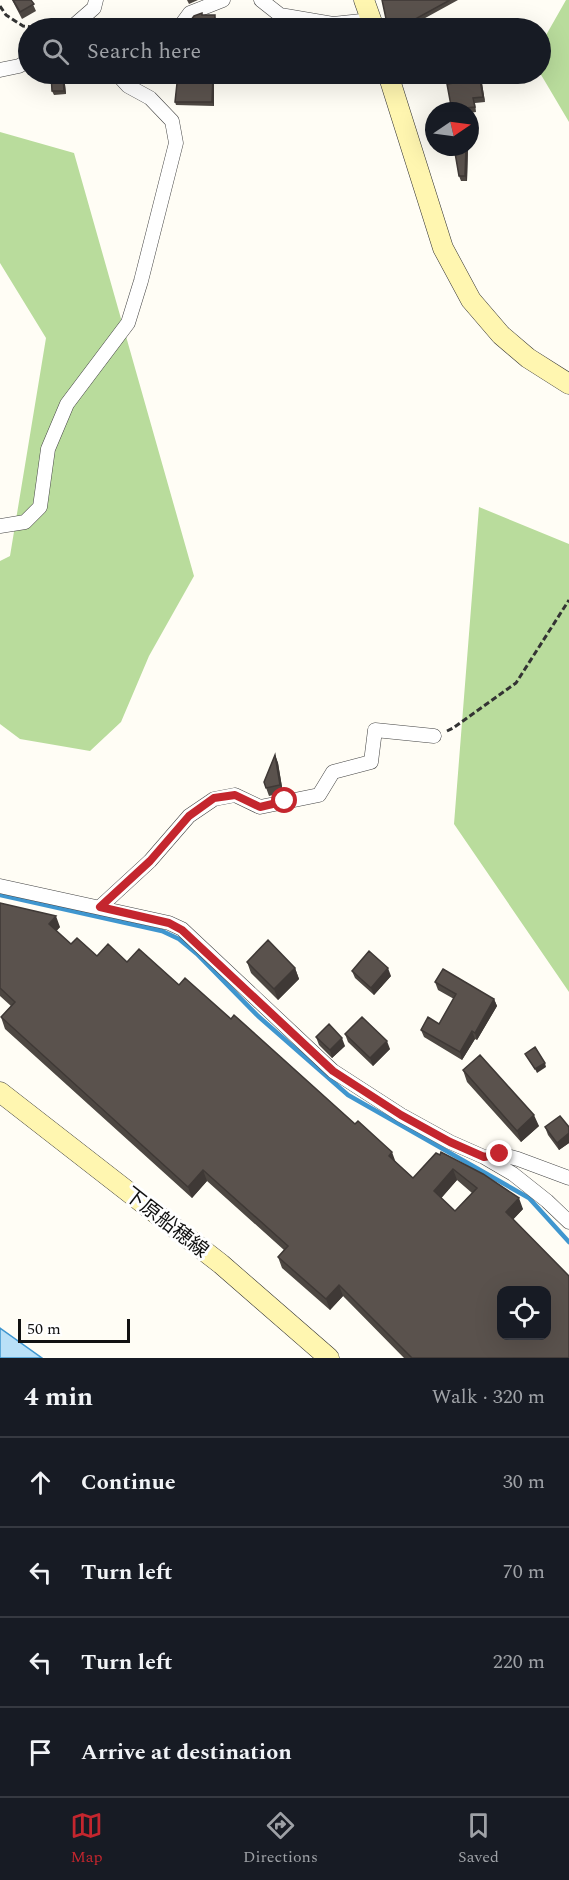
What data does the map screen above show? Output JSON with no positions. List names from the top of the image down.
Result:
{
  "streets": {
    "main road": ["下原船穂線"]
  },
  "scale_bar": "50 m",
  "north": "right",
  "page": {
    "search": "Search here",
    "scale": "50 m",
    "heading": ["4 min", "Walk · 320 m"],
    "list": [
      ["Continue", "30 m"],
      ["Turn left", "70 m"],
      ["Turn left", "220 m"],
      "Arrive at destination"
    ],
    "nav": ["Map", "Directions", "Saved"]
  }
}
